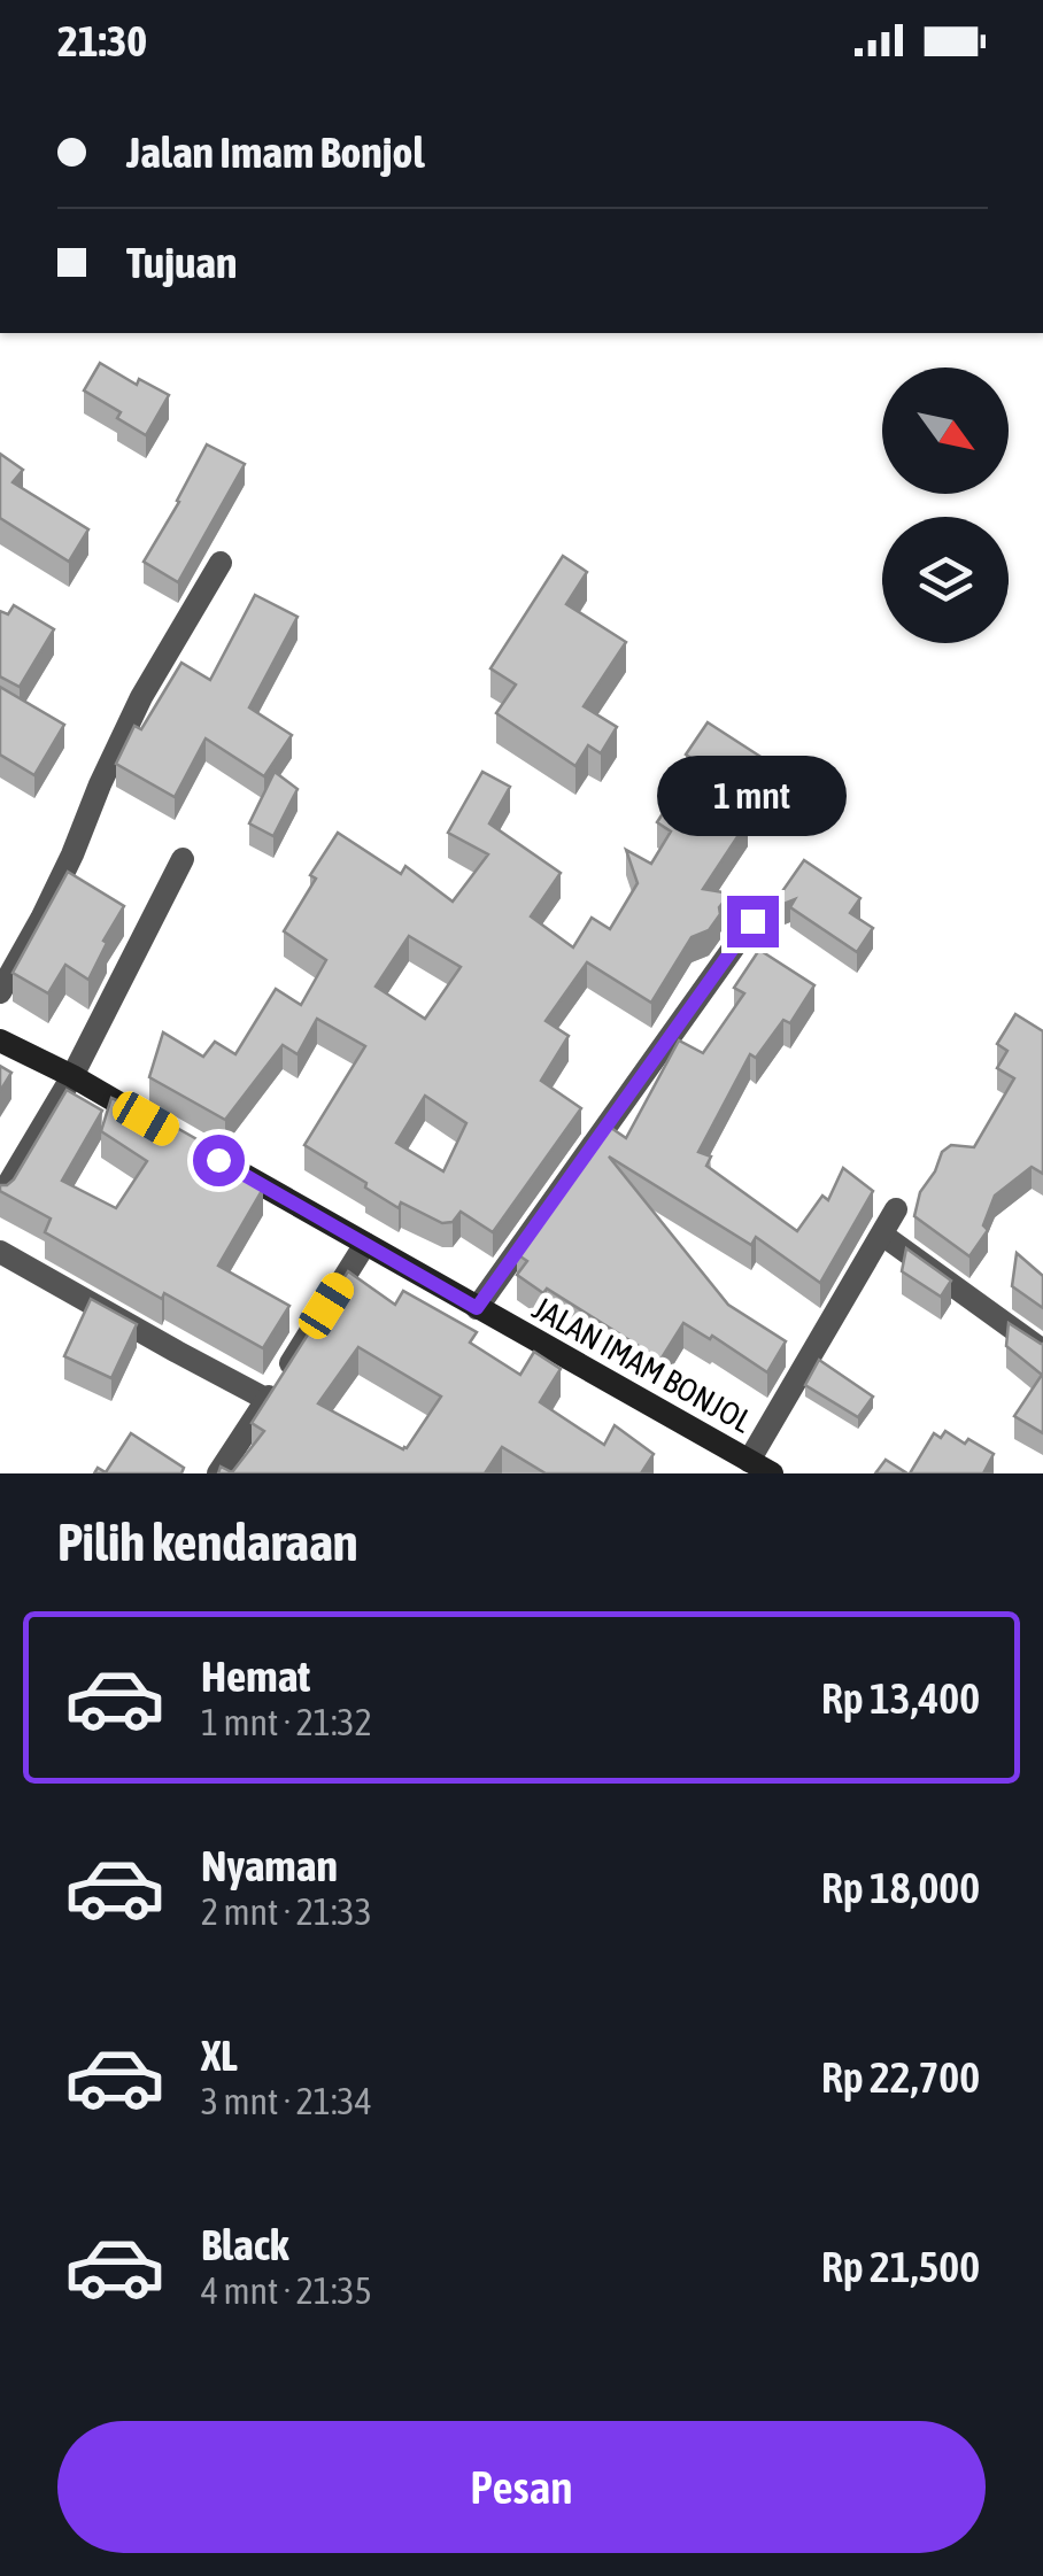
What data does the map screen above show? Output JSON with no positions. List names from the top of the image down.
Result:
{
  "streets": {
    "main road": ["JALAN IMAM BONJOL"]
  },
  "north": "bottom right",
  "page": {
    "status": "21:30",
    "banner": ["Jalan Imam Bonjol", "Tujuan"],
    "bubble": "1 mnt",
    "heading": "Pilih kendaraan",
    "list": [
      {
        "name": "Hemat",
        "note": "1 mnt · 21:32",
        "value": "Rp 13,400"
      },
      {
        "name": "Nyaman",
        "note": "2 mnt · 21:33",
        "value": "Rp 18,000"
      },
      {
        "name": "XL",
        "note": "3 mnt · 21:34",
        "value": "Rp 22,700"
      },
      {
        "name": "Black",
        "note": "4 mnt · 21:35",
        "value": "Rp 21,500"
      }
    ],
    "buttons": "Pesan"
  }
}
